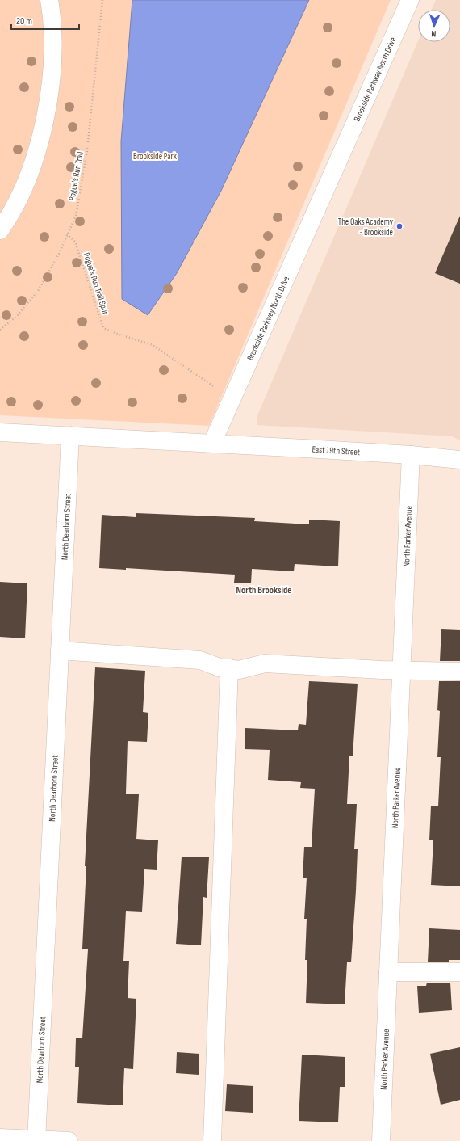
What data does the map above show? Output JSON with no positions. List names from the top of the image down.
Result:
{
  "streets": {
    "street": [
      "Brookside Parkway North Drive",
      "East 19th Street",
      "North Dearborn Street",
      "North Parker Avenue"
    ],
    "path": ["Pogue's Run Trail", "Pogue's Run Trail Spur"]
  },
  "crossings": [
    ["Brookside Parkway North Drive", "Pogue's Run Trail Spur"],
    ["Brookside Parkway North Drive", "East 19th Street"],
    ["Pogue's Run Trail", "Pogue's Run Trail Spur"],
    ["East 19th Street", "North Parker Avenue"]
  ],
  "districts": ["North Brookside"],
  "parks": ["Brookside Park"],
  "places": ["The Oaks Academy - Brookside"],
  "scale_bar": "20 m",
  "north": "bottom"
}
